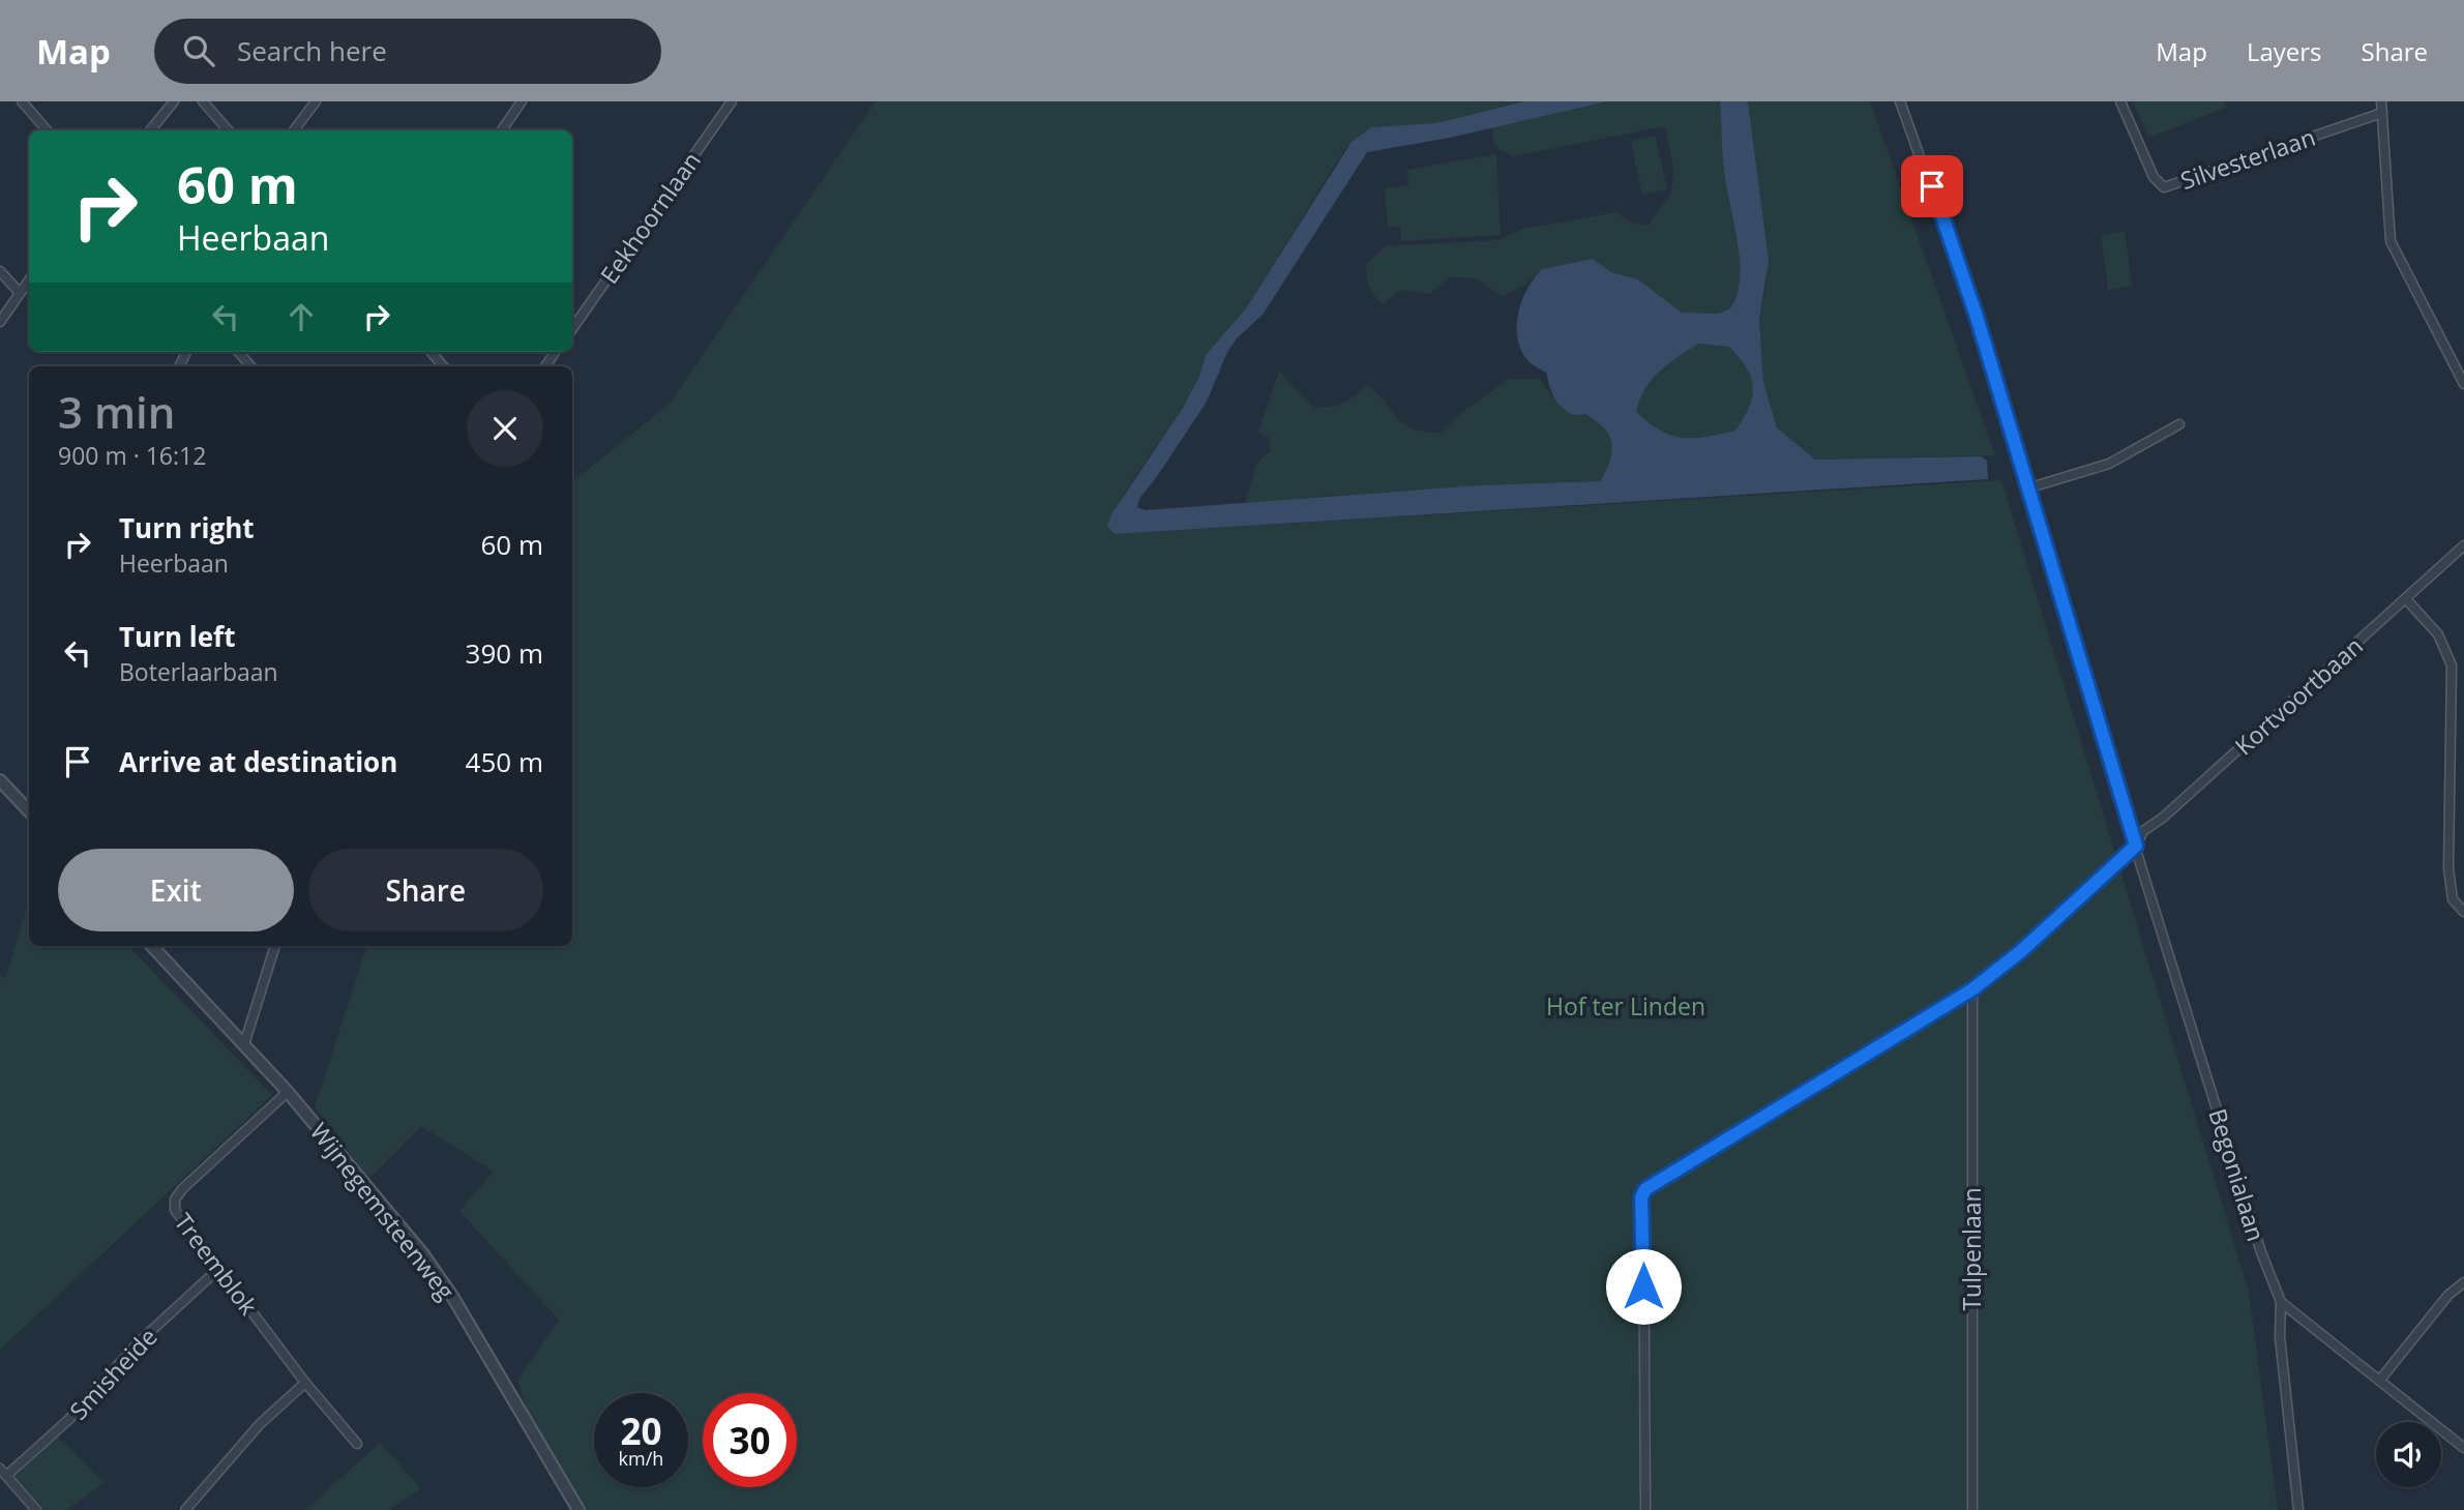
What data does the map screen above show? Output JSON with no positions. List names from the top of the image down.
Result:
{
  "streets": {
    "street": [
      "Silvesterlaan",
      "Eekhoornlaan",
      "Kortvoortbaan",
      "Begonialaan",
      "Wijnegemsteenweg",
      "Tulpenlaan",
      "Treemblok",
      "Smisheide"
    ]
  },
  "crossings": [
    ["Kortvoortbaan", "Begonialaan"],
    ["Kortvoortbaan", "Tulpenlaan"],
    ["Wijnegemsteenweg", "Treemblok"],
    ["Treemblok", "Smisheide"]
  ],
  "parks": ["Hof ter Linden"],
  "page": {
    "header": "Map",
    "search": "Search here",
    "nav": ["Map", "Layers", "Share"],
    "turn": ["60 m", "Heerbaan"],
    "heading": ["3 min", "900 m · 16:12"],
    "list": [
      {
        "name": "Turn right",
        "note": "Heerbaan",
        "value": "60 m"
      },
      {
        "name": "Turn left",
        "note": "Boterlaarbaan",
        "value": "390 m"
      },
      {
        "name": "Arrive at destination",
        "value": "450 m"
      }
    ],
    "buttons": ["Exit", "Share"],
    "speed": "20 km/h",
    "limit": "30"
  }
}
